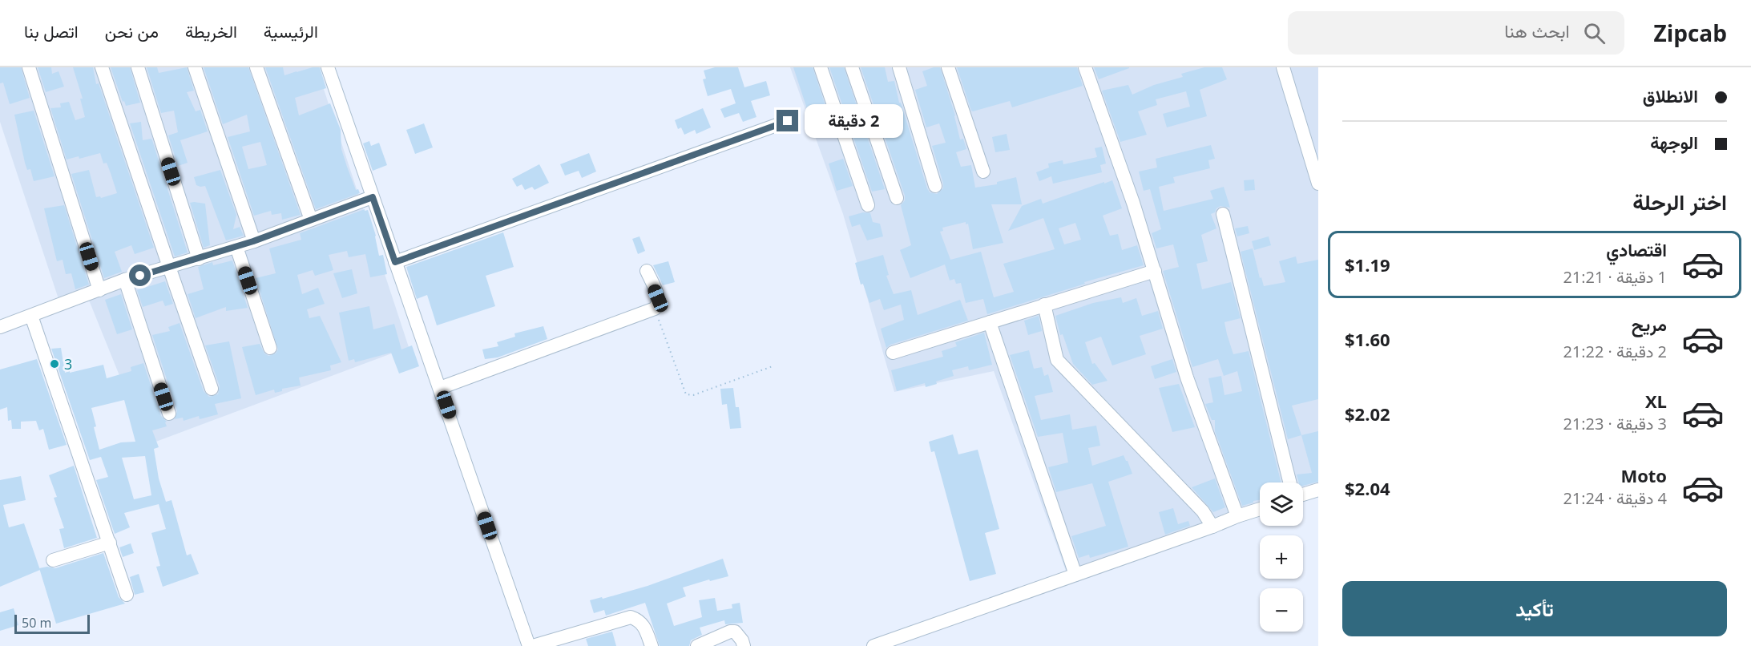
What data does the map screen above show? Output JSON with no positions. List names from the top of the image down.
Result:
{
  "places": ["3"],
  "scale_bar": "50 m",
  "page": {
    "header": "Zipcab",
    "search": "ابحث هنا",
    "nav": [
      "الرئيسية",
      "الخريطة",
      "من نحن",
      "اتصل بنا"
    ],
    "banner": ["الانطلاق", "الوجهة"],
    "bubble": "2 دقيقة",
    "heading": "اختر الرحلة",
    "list": [
      {
        "name": "اقتصادي",
        "note": "1 دقيقة · 21:21",
        "value": "$1.19"
      },
      {
        "name": "مريح",
        "note": "2 دقيقة · 21:22",
        "value": "$1.60"
      },
      {
        "name": "XL",
        "note": "3 دقيقة · 21:23",
        "value": "$2.02"
      },
      {
        "name": "Moto",
        "note": "4 دقيقة · 21:24",
        "value": "$2.04"
      }
    ],
    "map_buttons": ["+", "−"],
    "buttons": "تأكيد",
    "scale": "50 m"
  }
}
